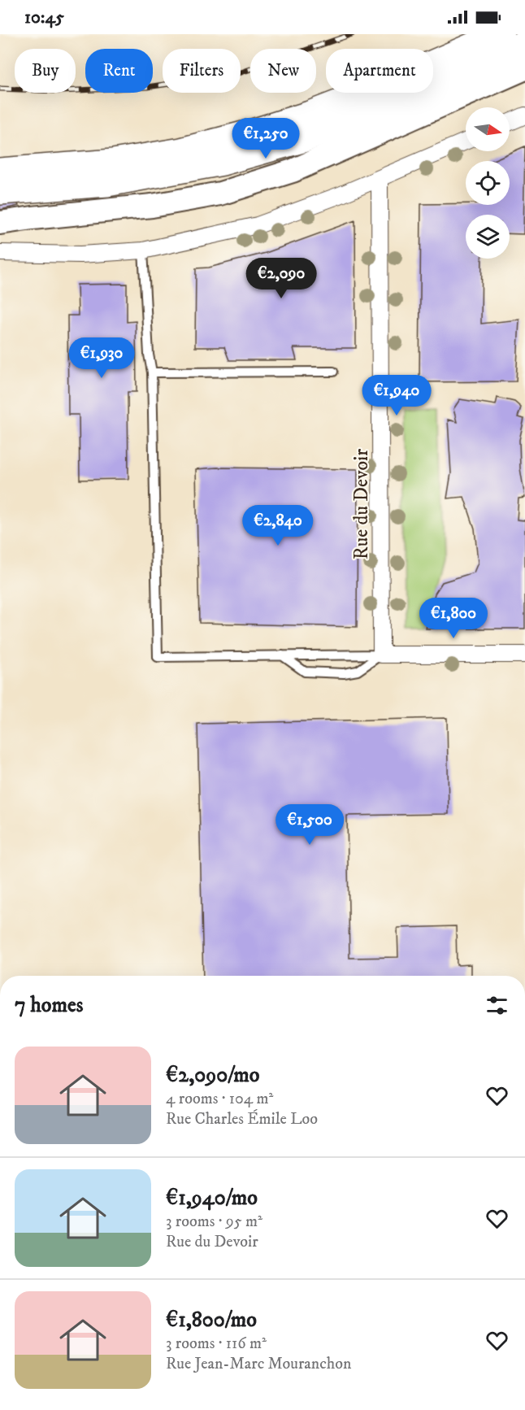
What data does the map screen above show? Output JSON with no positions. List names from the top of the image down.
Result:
{
  "streets": {
    "street": ["Rue du Devoir"]
  },
  "north": "right",
  "page": {
    "status": "10:45",
    "chip": [
      "Buy",
      "Rent",
      "Filters",
      "New",
      "Apartment"
    ],
    "price": [
      "€1,250",
      "€2,090",
      "€1,930",
      "€1,940",
      "€2,840",
      "€1,800",
      "€1,500"
    ],
    "heading": "7 homes",
    "list": [
      {
        "name": "€2,090/mo",
        "note": "4 rooms · 104 m² · Rue Charles Émile Loo"
      },
      {
        "name": "€1,940/mo",
        "note": "3 rooms · 95 m² · Rue du Devoir"
      },
      {
        "name": "€1,800/mo",
        "note": "3 rooms · 116 m² · Rue Jean-Marc Mouranchon"
      }
    ]
  }
}
